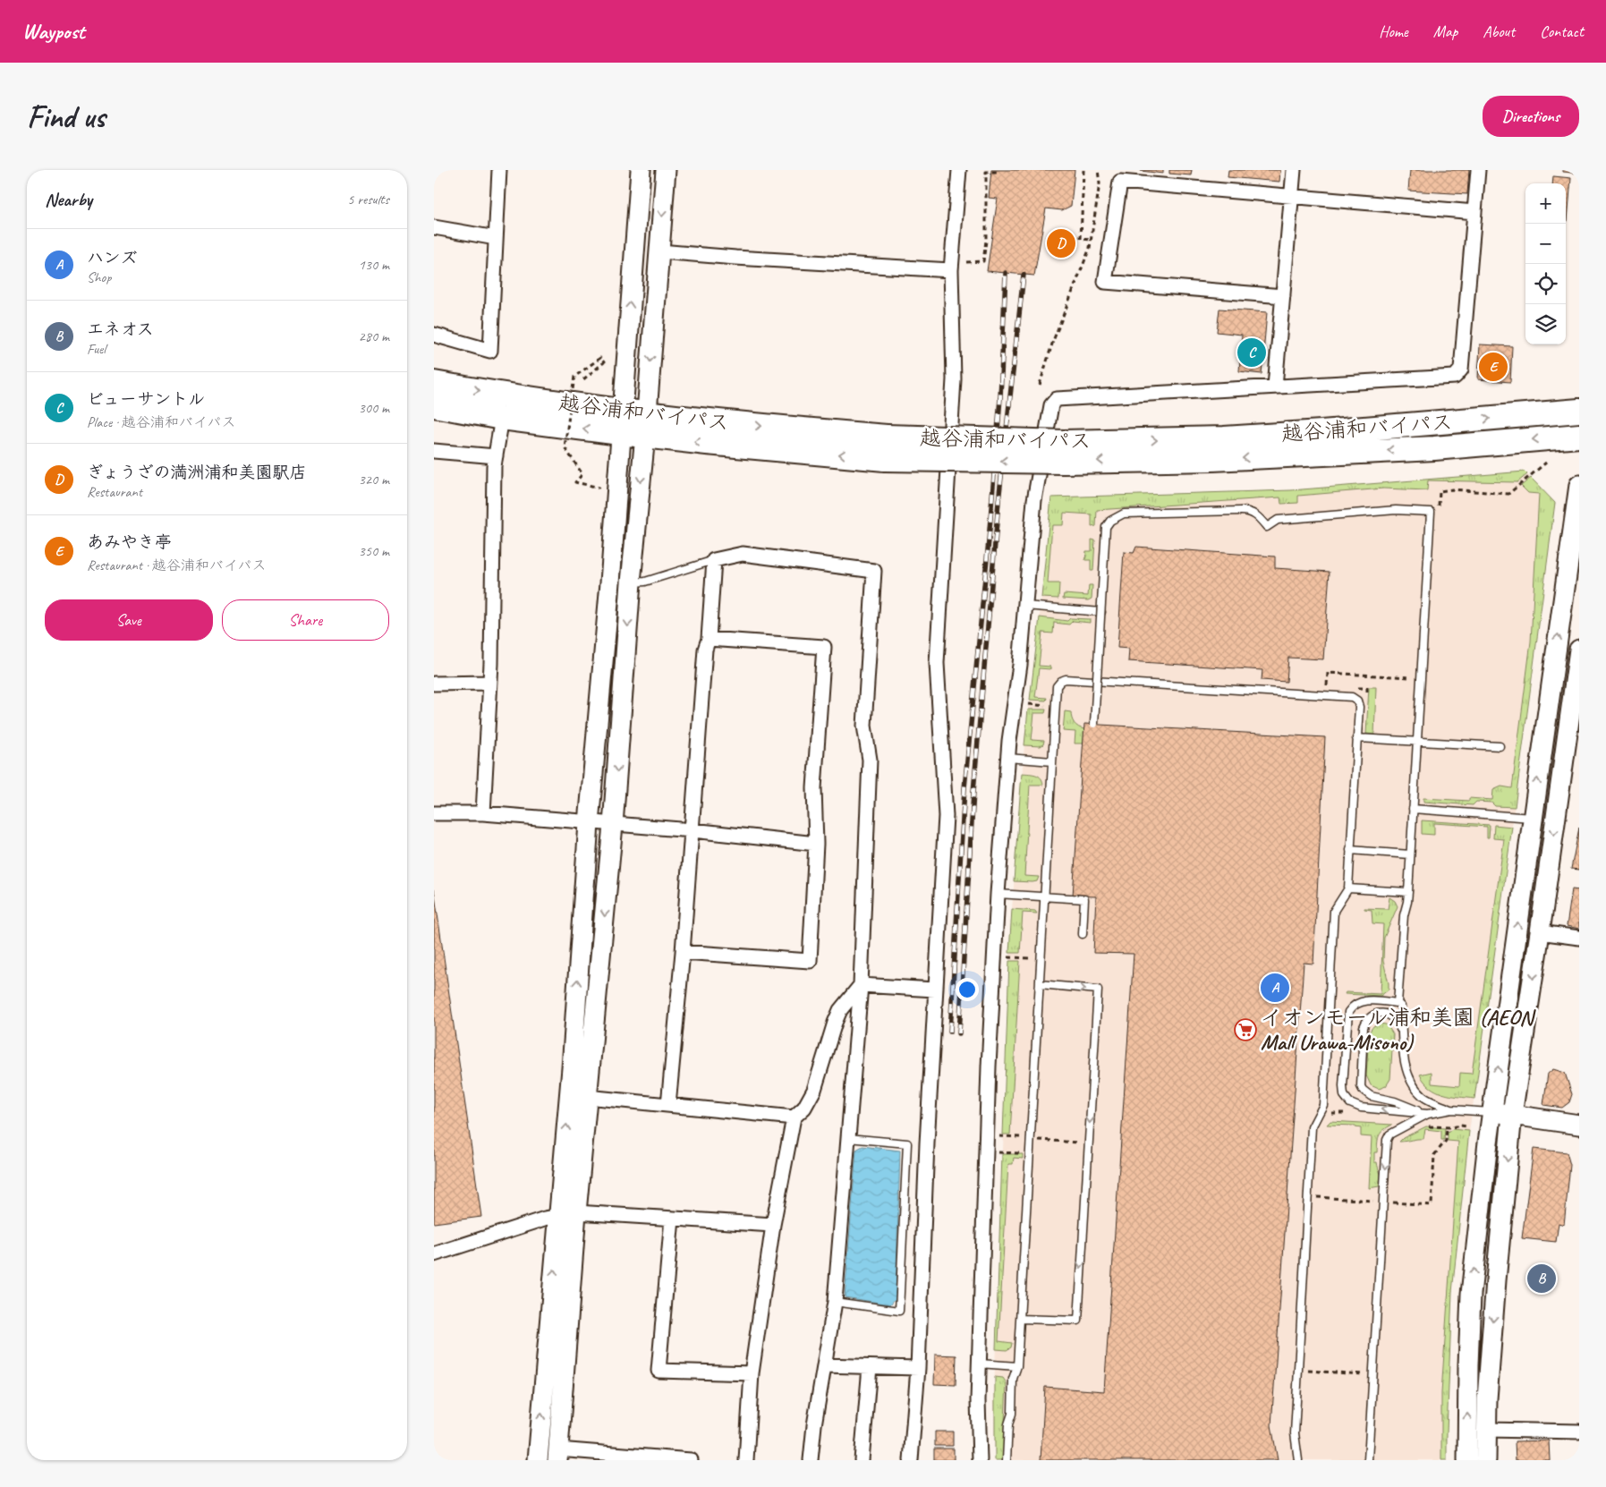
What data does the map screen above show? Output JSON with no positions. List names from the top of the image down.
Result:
{
  "streets": {
    "highway": ["越谷浦和バイパス"]
  },
  "places": {
    "supermarket": ["イオンモール浦和美園 (AEON Mall Urawa-Misono)"]
  },
  "page": {
    "header": "Waypost",
    "nav": [
      "Home",
      "Map",
      "About",
      "Contact"
    ],
    "buttons": [
      "Directions",
      ["Save", "Share"]
    ],
    "title": "Find us",
    "heading": ["Nearby", "5 results"],
    "map_buttons": ["+", "−"],
    "pins": [
      "D",
      "C",
      "E",
      "A",
      "B"
    ],
    "list": [
      {
        "mark": "A",
        "name": "ハンズ",
        "note": "Shop",
        "value": "130 m"
      },
      {
        "mark": "B",
        "name": "エネオス",
        "note": "Fuel",
        "value": "280 m"
      },
      {
        "mark": "C",
        "name": "ビューサントル",
        "note": "Place · 越谷浦和バイパス",
        "value": "300 m"
      },
      {
        "mark": "D",
        "name": "ぎょうざの満洲浦和美園駅店",
        "note": "Restaurant",
        "value": "320 m"
      },
      {
        "mark": "E",
        "name": "あみやき亭",
        "note": "Restaurant · 越谷浦和バイパス",
        "value": "350 m"
      }
    ]
  }
}
